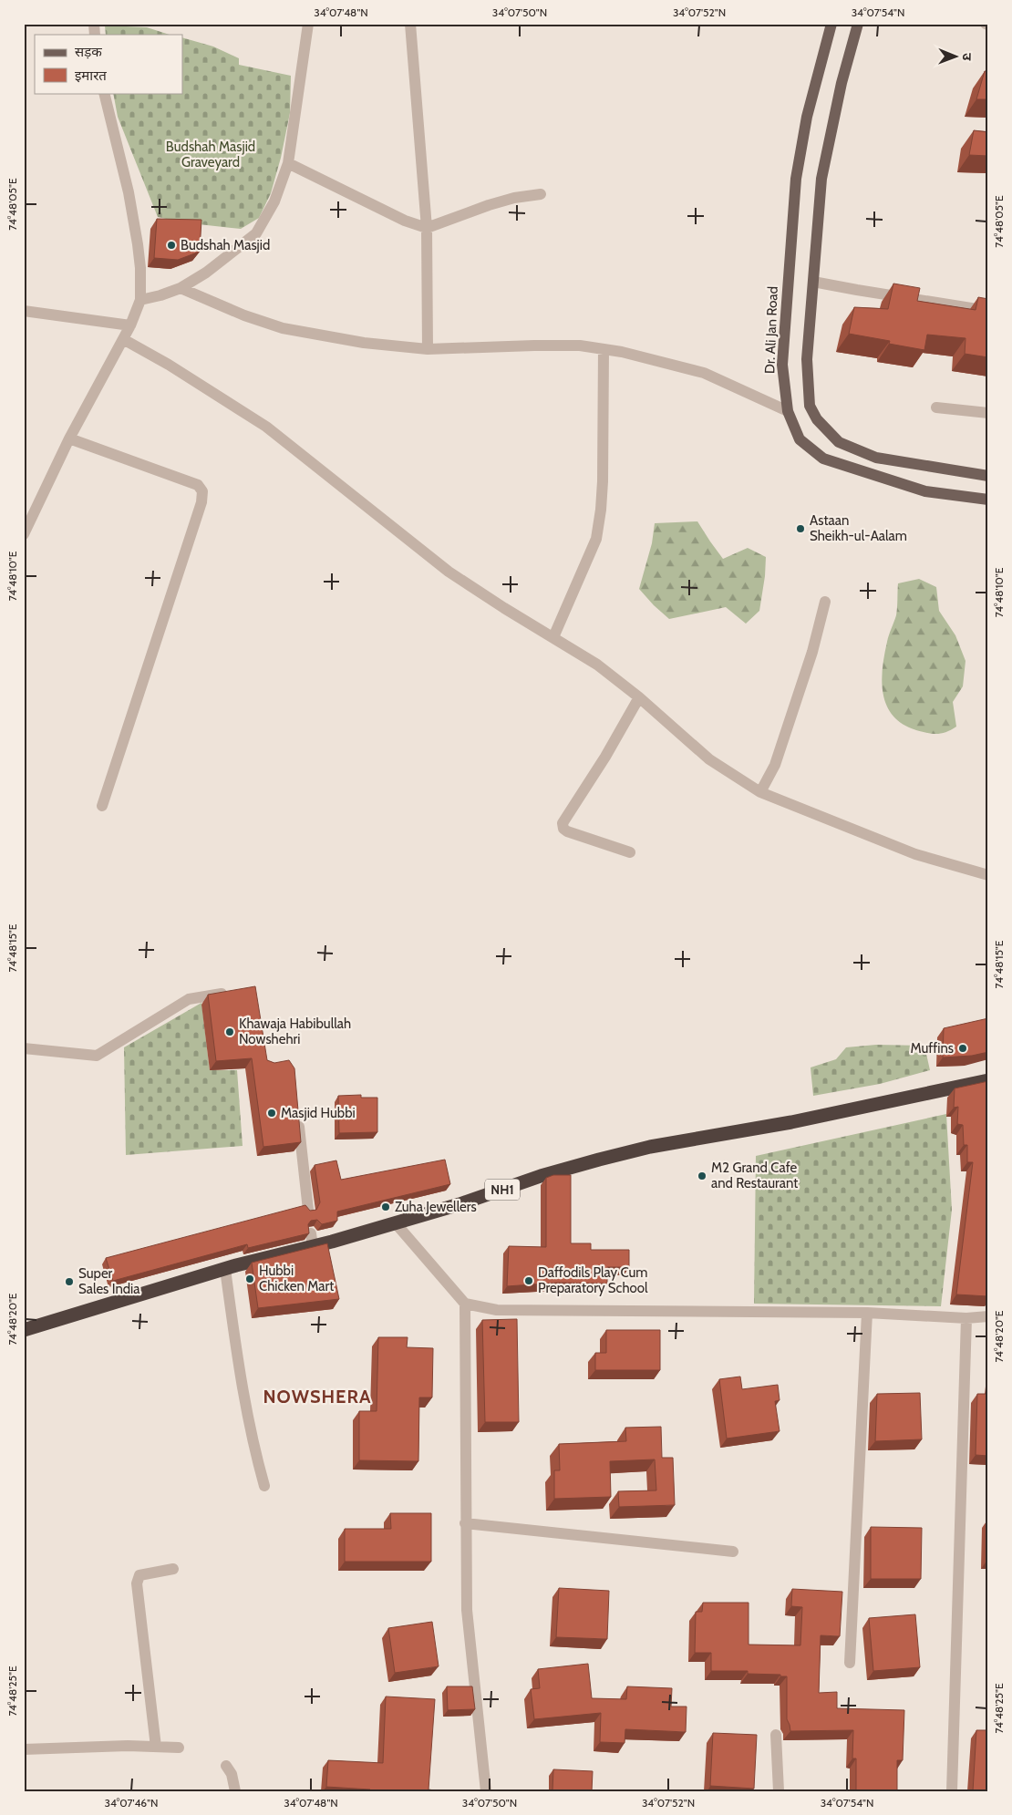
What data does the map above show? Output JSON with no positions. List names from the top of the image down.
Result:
{
  "streets": {
    "highway": ["NH1"],
    "main road": ["Dr. Ali Jan Road"]
  },
  "districts": ["NOWSHERA"],
  "parks": ["Budshah Masjid Graveyard"],
  "places": [
    "Budshah Masjid",
    "Astaan Sheikh-ul-Aalam",
    "Khawaja Habibullah Nowshehri",
    "Muffins",
    "Masjid Hubbi",
    "M2 Grand Cafe and Restaurant",
    "Zuha Jewellers",
    "Hubbi Chicken Mart",
    "Daffodils Play Cum Preparatory School",
    "Super Sales India"
  ],
  "legend": ["सड़क", "इमारत"],
  "north": "right",
  "coordinates": [
    "34°07'48\"N",
    "34°07'50\"N",
    "34°07'52\"N",
    "34°07'54\"N",
    "74°48'05\"E",
    "74°48'10\"E",
    "74°48'15\"E",
    "74°48'20\"E",
    "74°48'25\"E",
    "34°07'46\"N"
  ]
}
